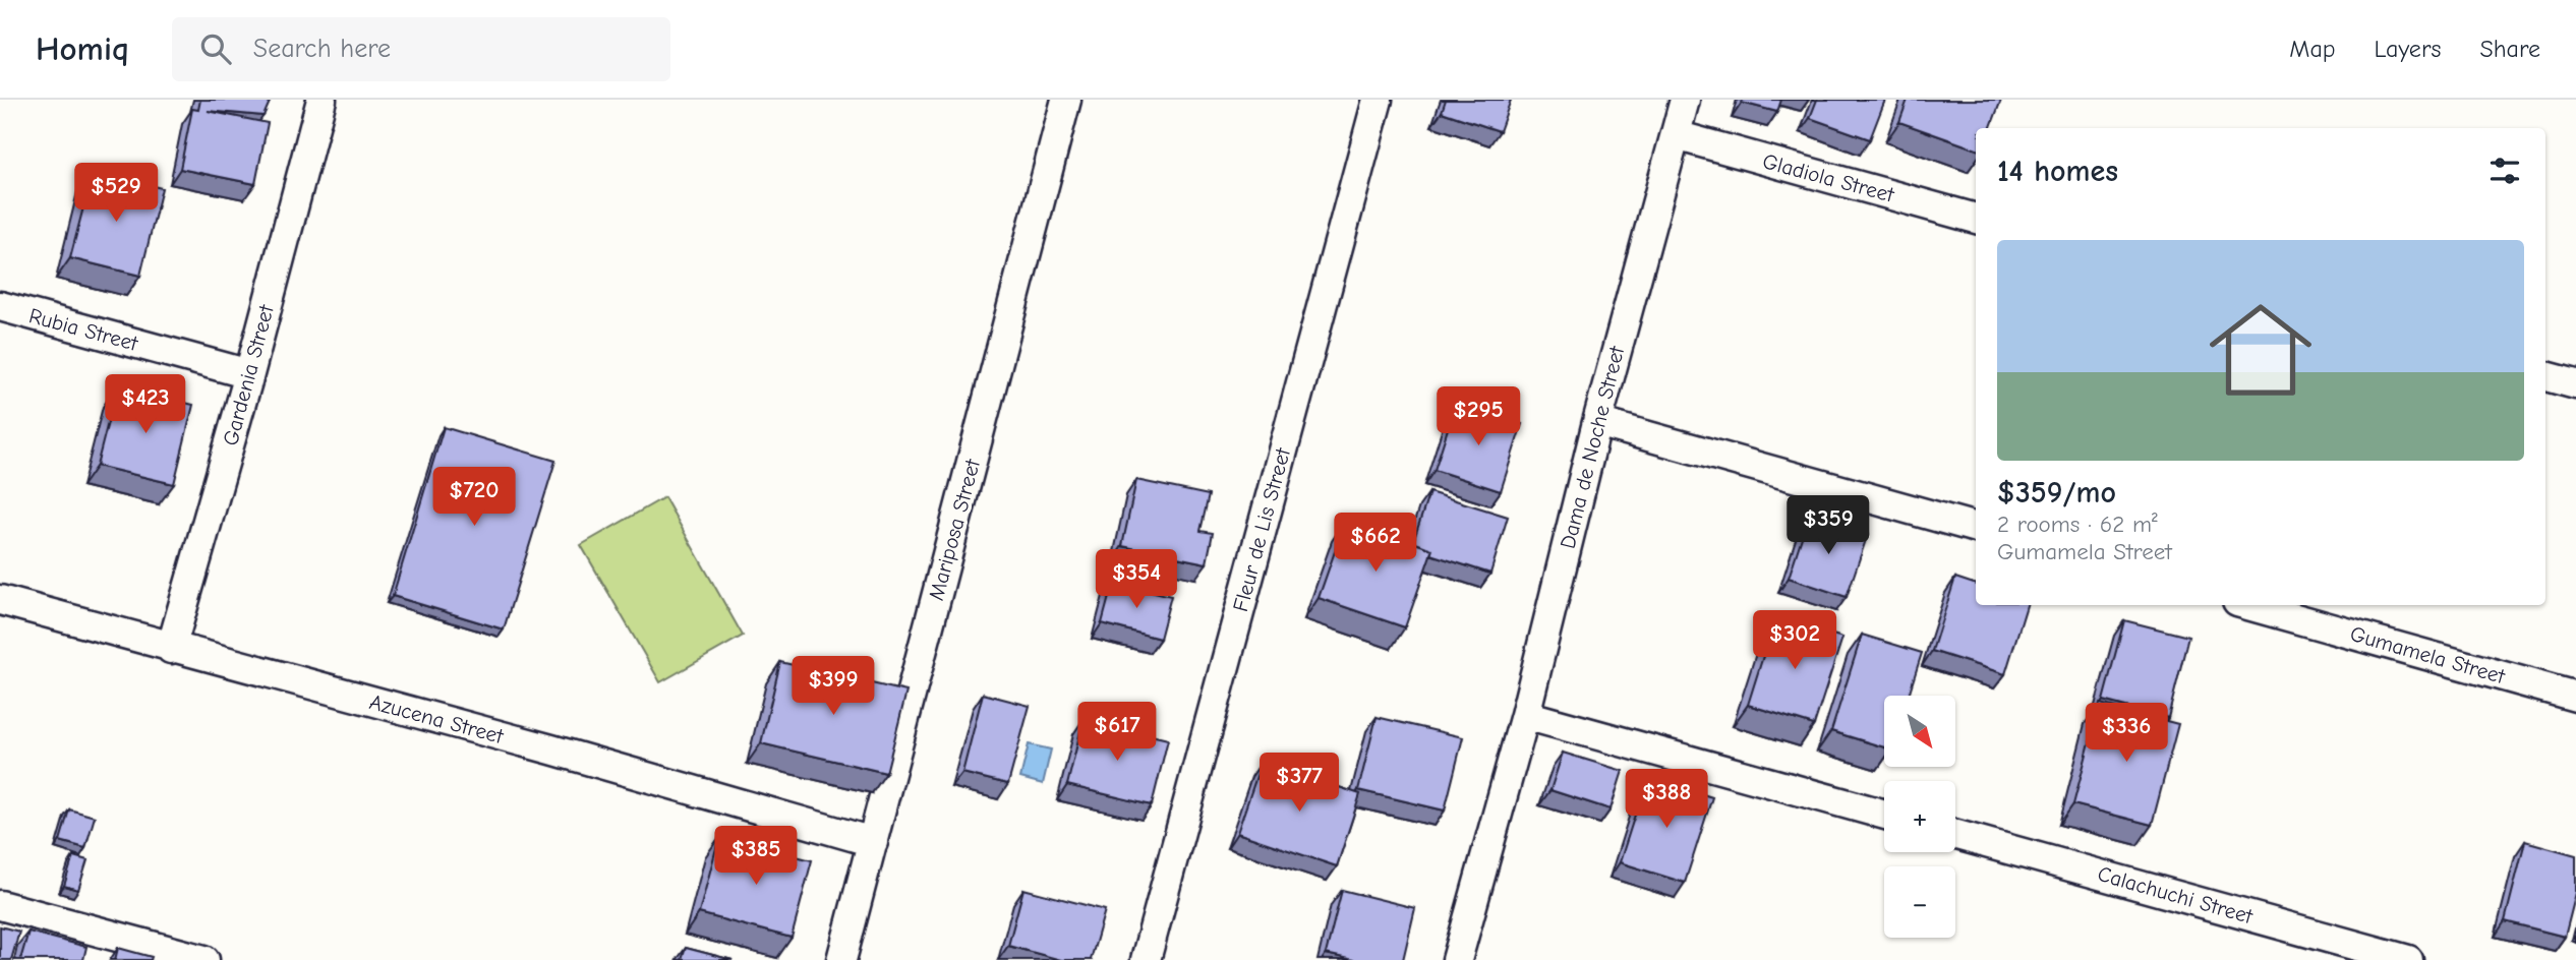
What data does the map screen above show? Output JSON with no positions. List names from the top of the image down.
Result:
{
  "streets": {
    "street": [
      "Gladiola Street",
      "Rubia Street",
      "Gardenia Street",
      "Dama de Noche Street",
      "Mariposa Street",
      "Fleur de Lis Street",
      "Gumamela Street",
      "Azucena Street",
      "Calachuchi Street"
    ]
  },
  "crossings": [
    ["Gladiola Street", "Dama de Noche Street"],
    ["Rubia Street", "Gardenia Street"],
    ["Gardenia Street", "Azucena Street"],
    ["Mariposa Street", "Azucena Street"]
  ],
  "north": "bottom right",
  "page": {
    "header": "Homiq",
    "search": "Search here",
    "nav": ["Map", "Layers", "Share"],
    "heading": "14 homes",
    "price": [
      "$529",
      "$423",
      "$295",
      "$720",
      "$359",
      "$662",
      "$354",
      "$302",
      "$399",
      "$617",
      "$336",
      "$377",
      "$388",
      "$385"
    ],
    "list": [
      {
        "name": "$359/mo",
        "note": "2 rooms · 62 m² · Gumamela Street"
      }
    ],
    "map_buttons": ["+", "−"]
  }
}
